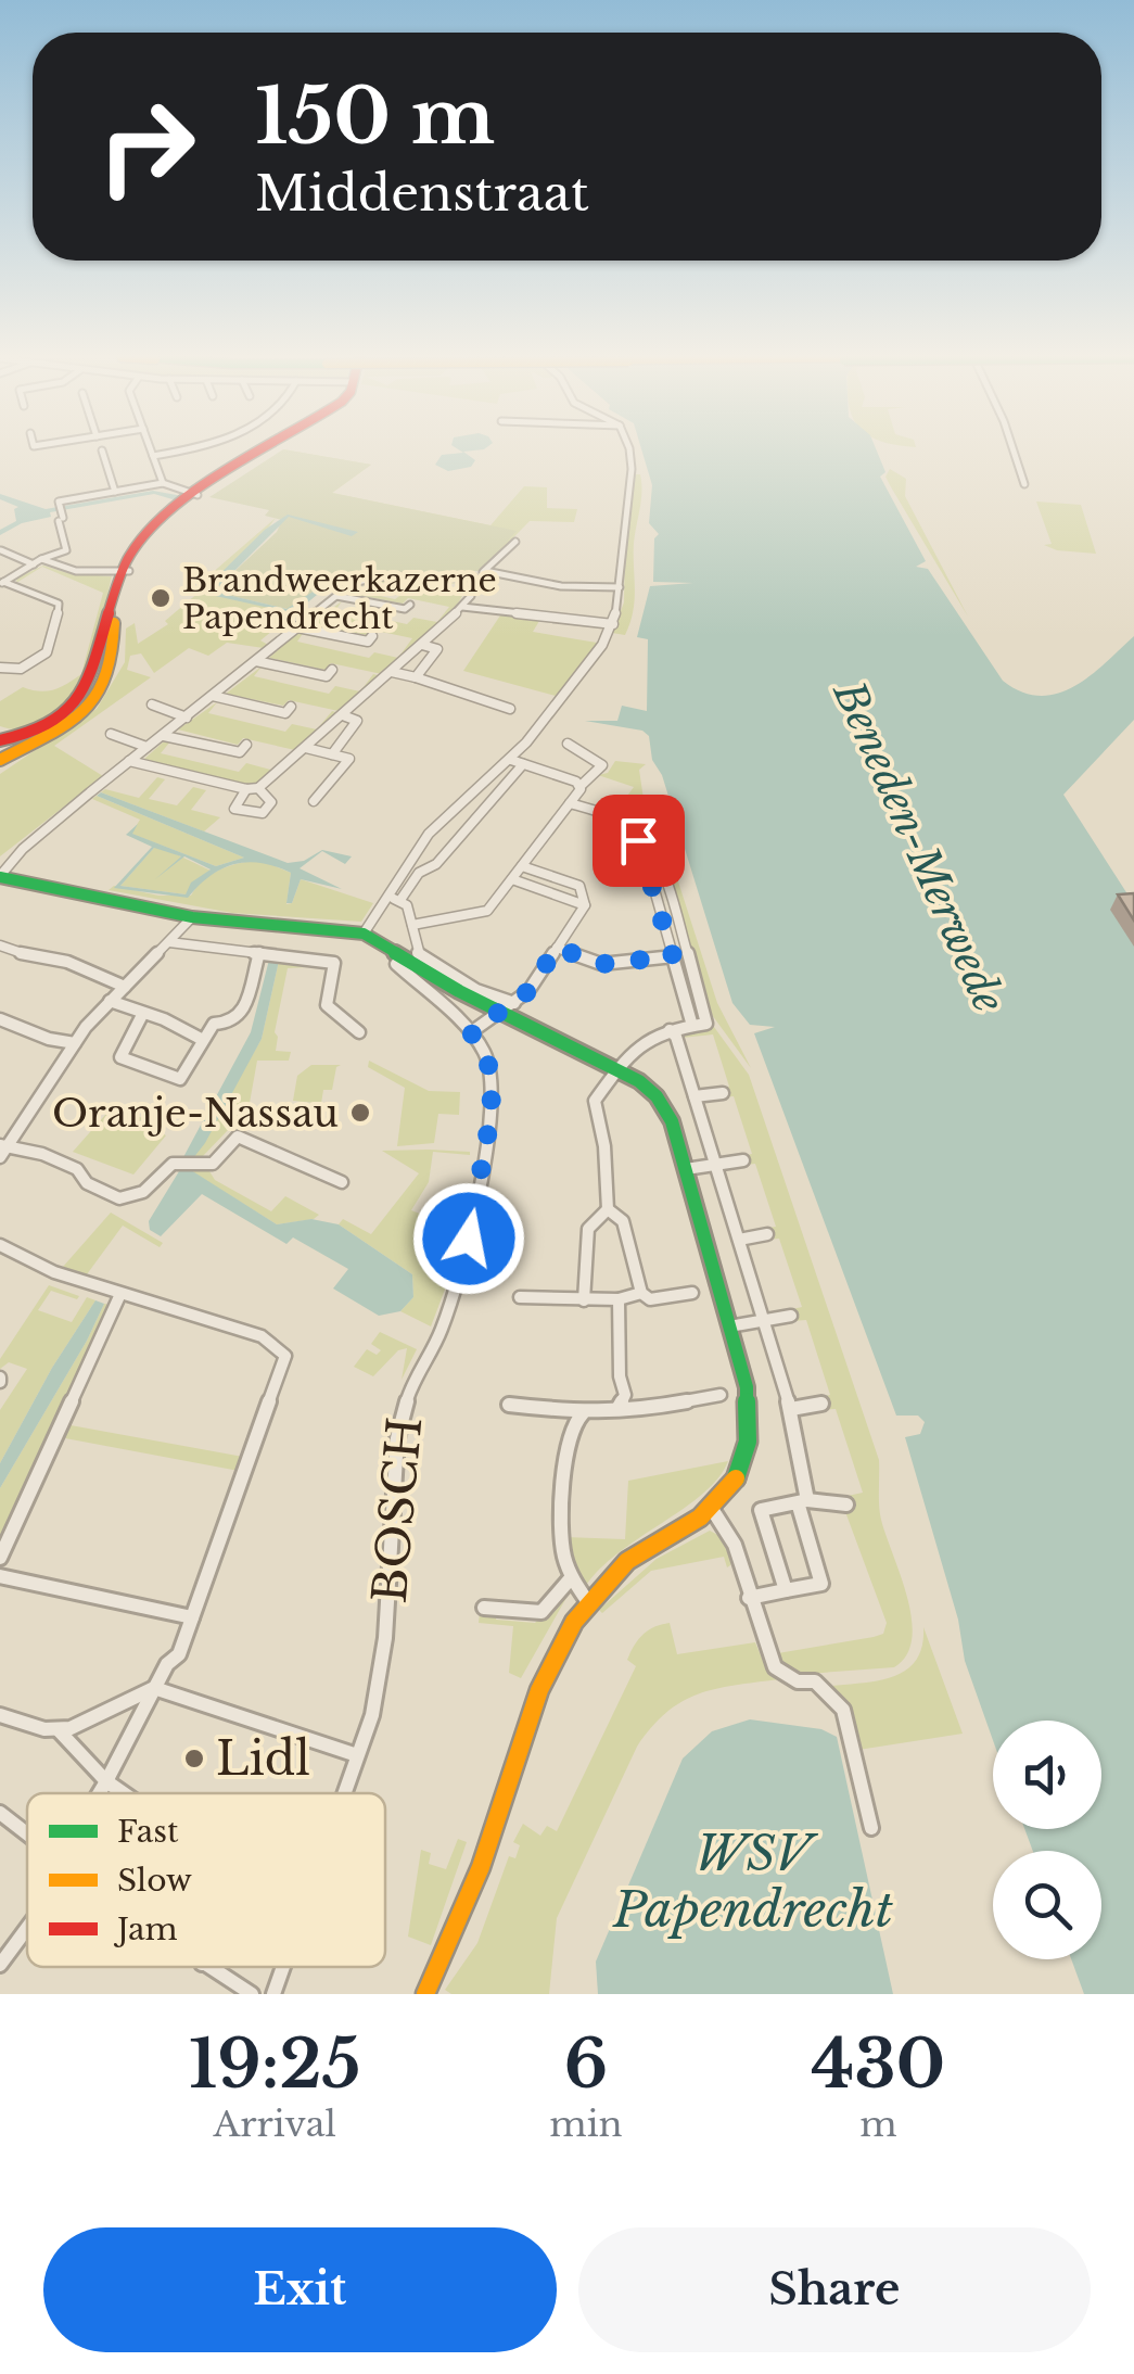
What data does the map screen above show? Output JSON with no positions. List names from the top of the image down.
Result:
{
  "streets": {
    "street": ["BOSCH"]
  },
  "water": ["Beneden-Merwede", "WSV Papendrecht"],
  "places": ["Brandweerkazerne Papendrecht", "Oranje-Nassau", "Lidl"],
  "legend": ["Fast", "Slow", "Jam"],
  "page": {
    "turn": ["150 m", "Middenstraat"],
    "eta": [
      "19:25",
      "Arrival",
      "6",
      "min",
      "430",
      "m"
    ],
    "buttons": ["Exit", "Share"]
  }
}
